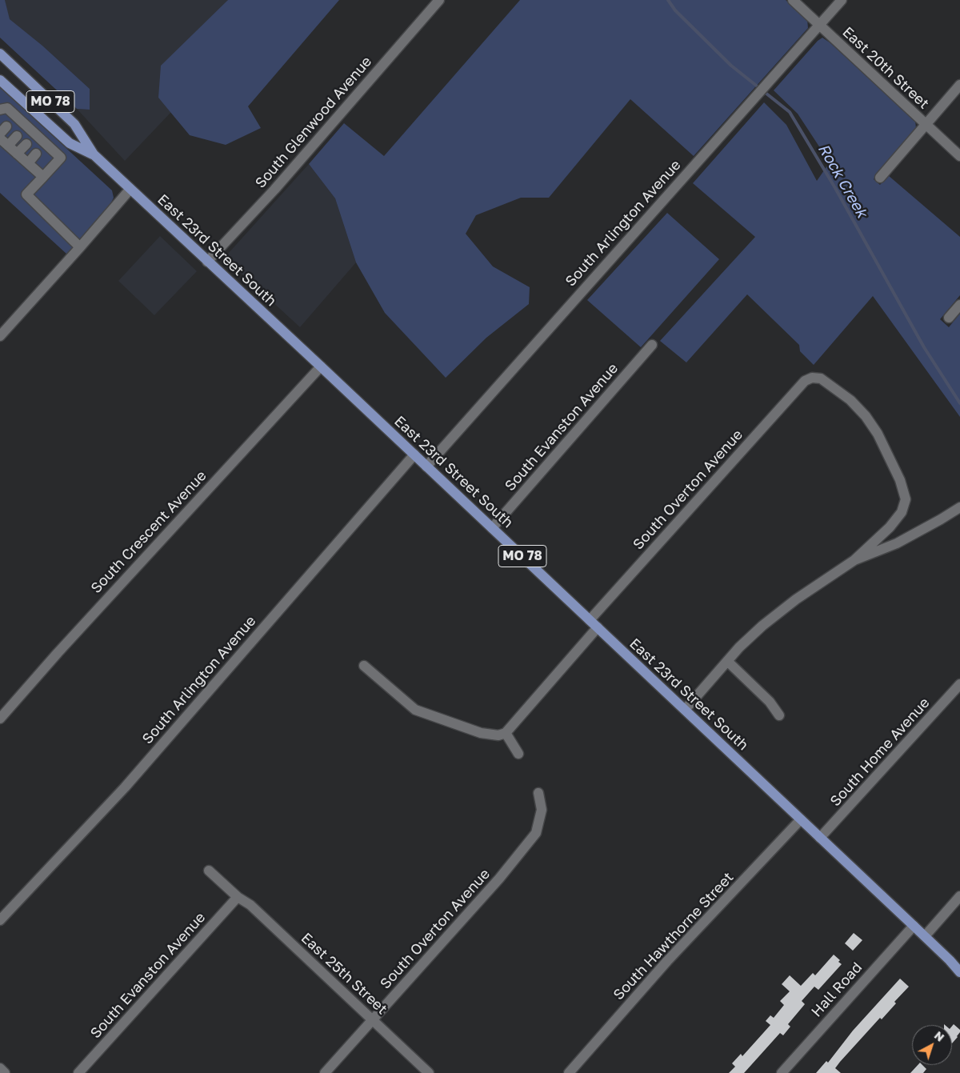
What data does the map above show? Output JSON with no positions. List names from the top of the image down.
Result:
{
  "streets": {
    "main road": ["MO 78", "East 23rd Street South"],
    "street": [
      "East 20th Street",
      "South Glenwood Avenue",
      "South Arlington Avenue",
      "South Evanston Avenue",
      "South Overton Avenue",
      "South Crescent Avenue",
      "South Home Avenue",
      "South Hawthorne Street",
      "East 25th Street",
      "Hall Road"
    ]
  },
  "crossings": [
    ["East 20th Street", "South Arlington Avenue"],
    ["South Glenwood Avenue", "East 23rd Street South"],
    ["South Arlington Avenue", "East 23rd Street South"],
    ["East 23rd Street South", "South Evanston Avenue"],
    ["East 23rd Street South", "South Overton Avenue"],
    ["East 23rd Street South", "South Crescent Avenue"],
    ["East 23rd Street South", "South Home Avenue"],
    ["East 23rd Street South", "South Hawthorne Street"],
    ["East 23rd Street South", "Hall Road"],
    ["South Evanston Avenue", "East 25th Street"],
    ["South Overton Avenue", "East 25th Street"]
  ],
  "water": ["Rock Creek"],
  "north": "top right"
}
